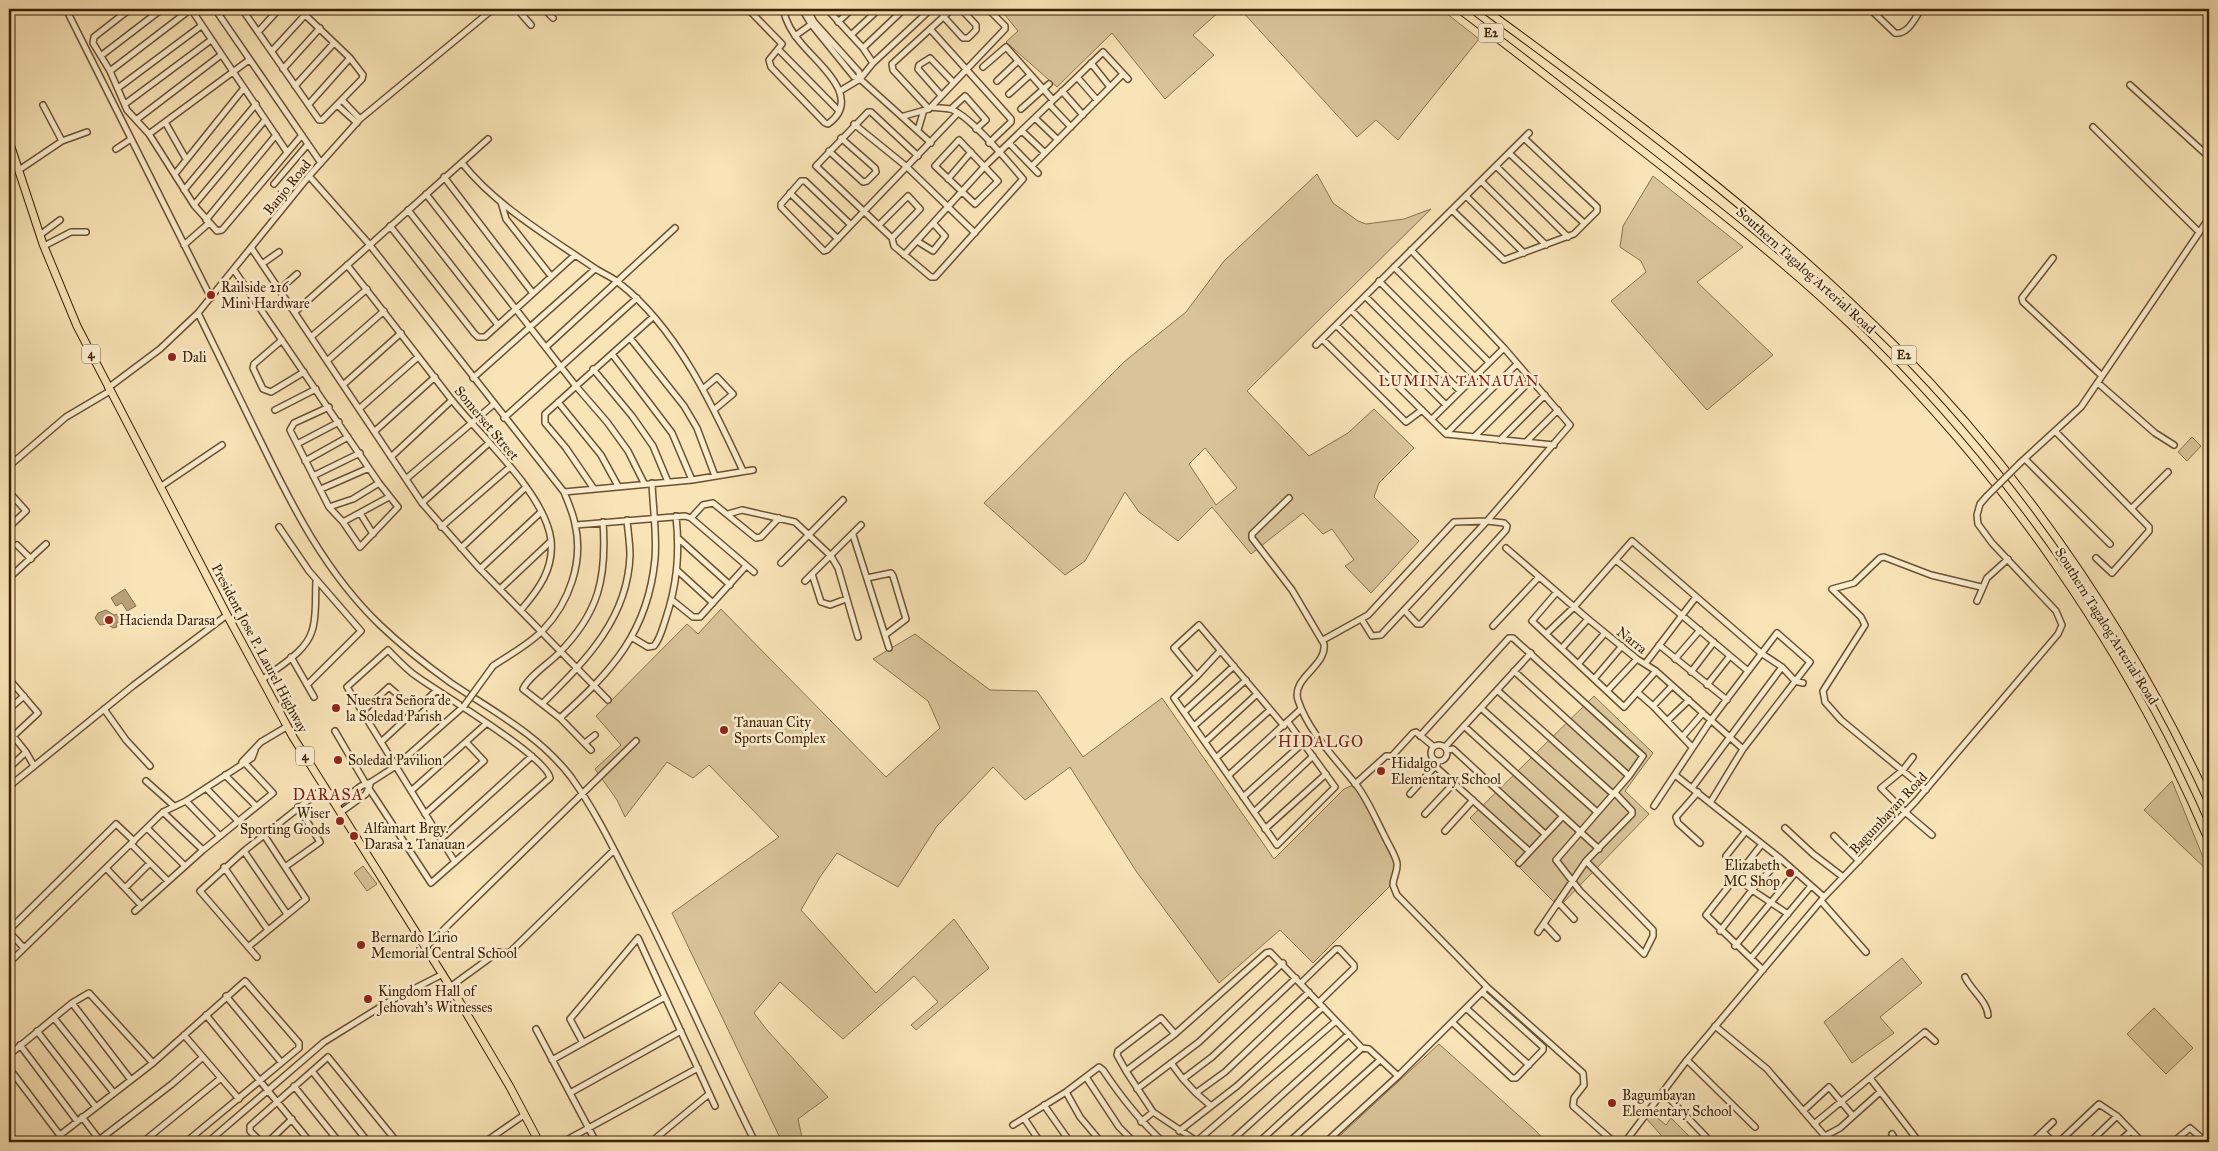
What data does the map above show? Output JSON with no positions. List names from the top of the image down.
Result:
{
  "streets": {
    "highway": [
      "E2",
      "Southern Tagalog Arterial Road",
      "4",
      "President Jose P. Laurel Highway"
    ],
    "street": [
      "Banjo Road",
      "Somerset Street",
      "Narra",
      "Bagumbayan Road"
    ]
  },
  "crossings": [
    ["Banjo Road", "President Jose P. Laurel Highway"]
  ],
  "districts": ["LUMINA TANAUAN", "HIDALGO", "DARASA"],
  "places": [
    "Railside 216 Mini Hardware",
    "Dali",
    "Hacienda Darasa",
    "Nuestra Señora de la Soledad Parish",
    "Tanauan City Sports Complex",
    "Soledad Pavilion",
    "Hidalgo Elementary School",
    "Wiser Sporting Goods",
    "Alfamart Brgy. Darasa 2 Tanauan",
    "Elizabeth MC Shop",
    "Bernardo Lirio Memorial Central School",
    "Kingdom Hall of Jehovah's Witnesses",
    "Bagumbayan Elementary School"
  ]
}
